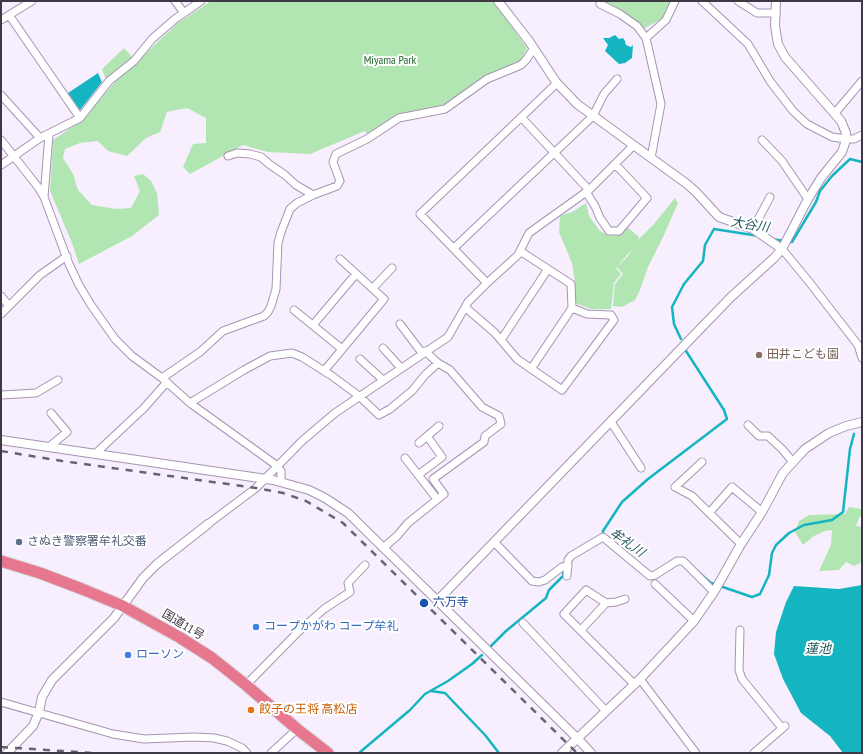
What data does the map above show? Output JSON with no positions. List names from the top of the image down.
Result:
{
  "streets": {
    "highway": ["国道11号"]
  },
  "water": ["大谷川", "牟礼川", "蓮池"],
  "parks": ["Miyama Park"],
  "places": [
    "田井こども園",
    "さぬき警察署牟礼交番",
    "六万寺",
    "コープかがわ コープ牟礼",
    "ローソン",
    "餃子の王将 高松店"
  ]
}
